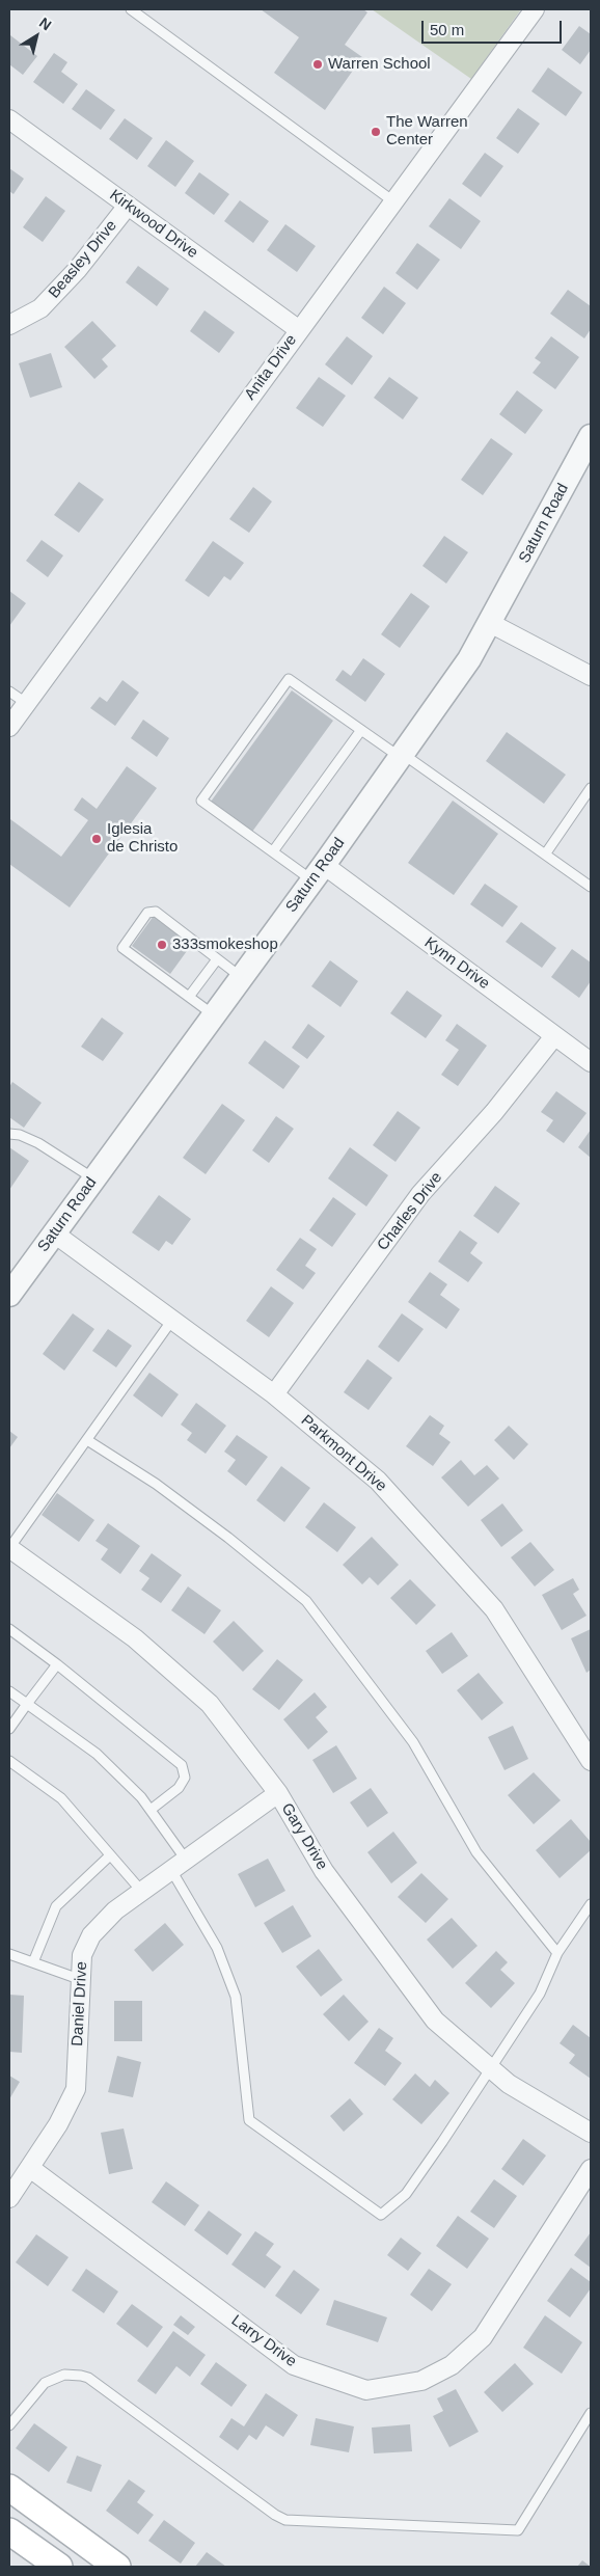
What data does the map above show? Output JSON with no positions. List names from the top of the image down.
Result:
{
  "streets": {
    "street": [
      "Kirkwood Drive",
      "Beasley Drive",
      "Anita Drive",
      "Saturn Road",
      "Kynn Drive",
      "Charles Drive",
      "Parkmont Drive",
      "Gary Drive",
      "Daniel Drive",
      "Larry Drive"
    ]
  },
  "crossings": [
    ["Kirkwood Drive", "Beasley Drive"],
    ["Kirkwood Drive", "Anita Drive"],
    ["Saturn Road", "Kynn Drive"],
    ["Saturn Road", "Parkmont Drive"],
    ["Kynn Drive", "Charles Drive"],
    ["Charles Drive", "Parkmont Drive"],
    ["Gary Drive", "Daniel Drive"],
    ["Daniel Drive", "Larry Drive"]
  ],
  "places": [
    "Warren School",
    "The Warren Center",
    "Iglesia de Christo",
    "333smokeshop"
  ],
  "scale_bar": "50 m",
  "north": "top right"
}
